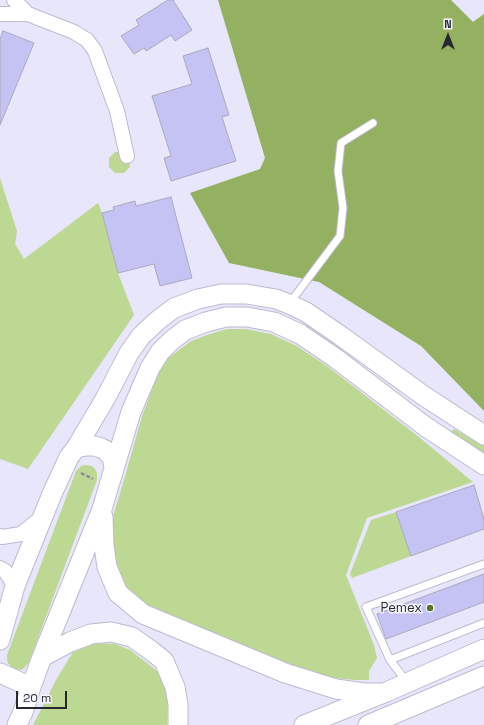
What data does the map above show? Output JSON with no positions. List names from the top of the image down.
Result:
{
  "places": ["Pemex"],
  "scale_bar": "20 m",
  "north": "top"
}
